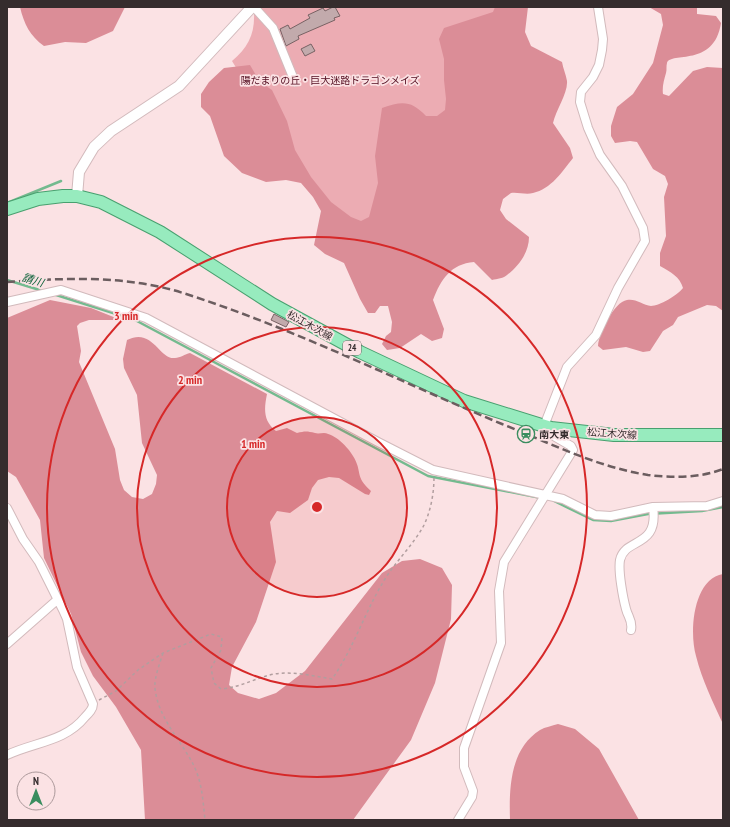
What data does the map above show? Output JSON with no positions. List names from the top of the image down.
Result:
{
  "streets": {
    "main road": ["松江木次線", "24"]
  },
  "water": ["請川"],
  "parks": ["陽だまりの丘・巨大迷路ドラゴンメイズ"],
  "places": {
    "station": ["南大東"]
  },
  "north": "top",
  "rings": ["3 min", "2 min", "1 min"]
}
